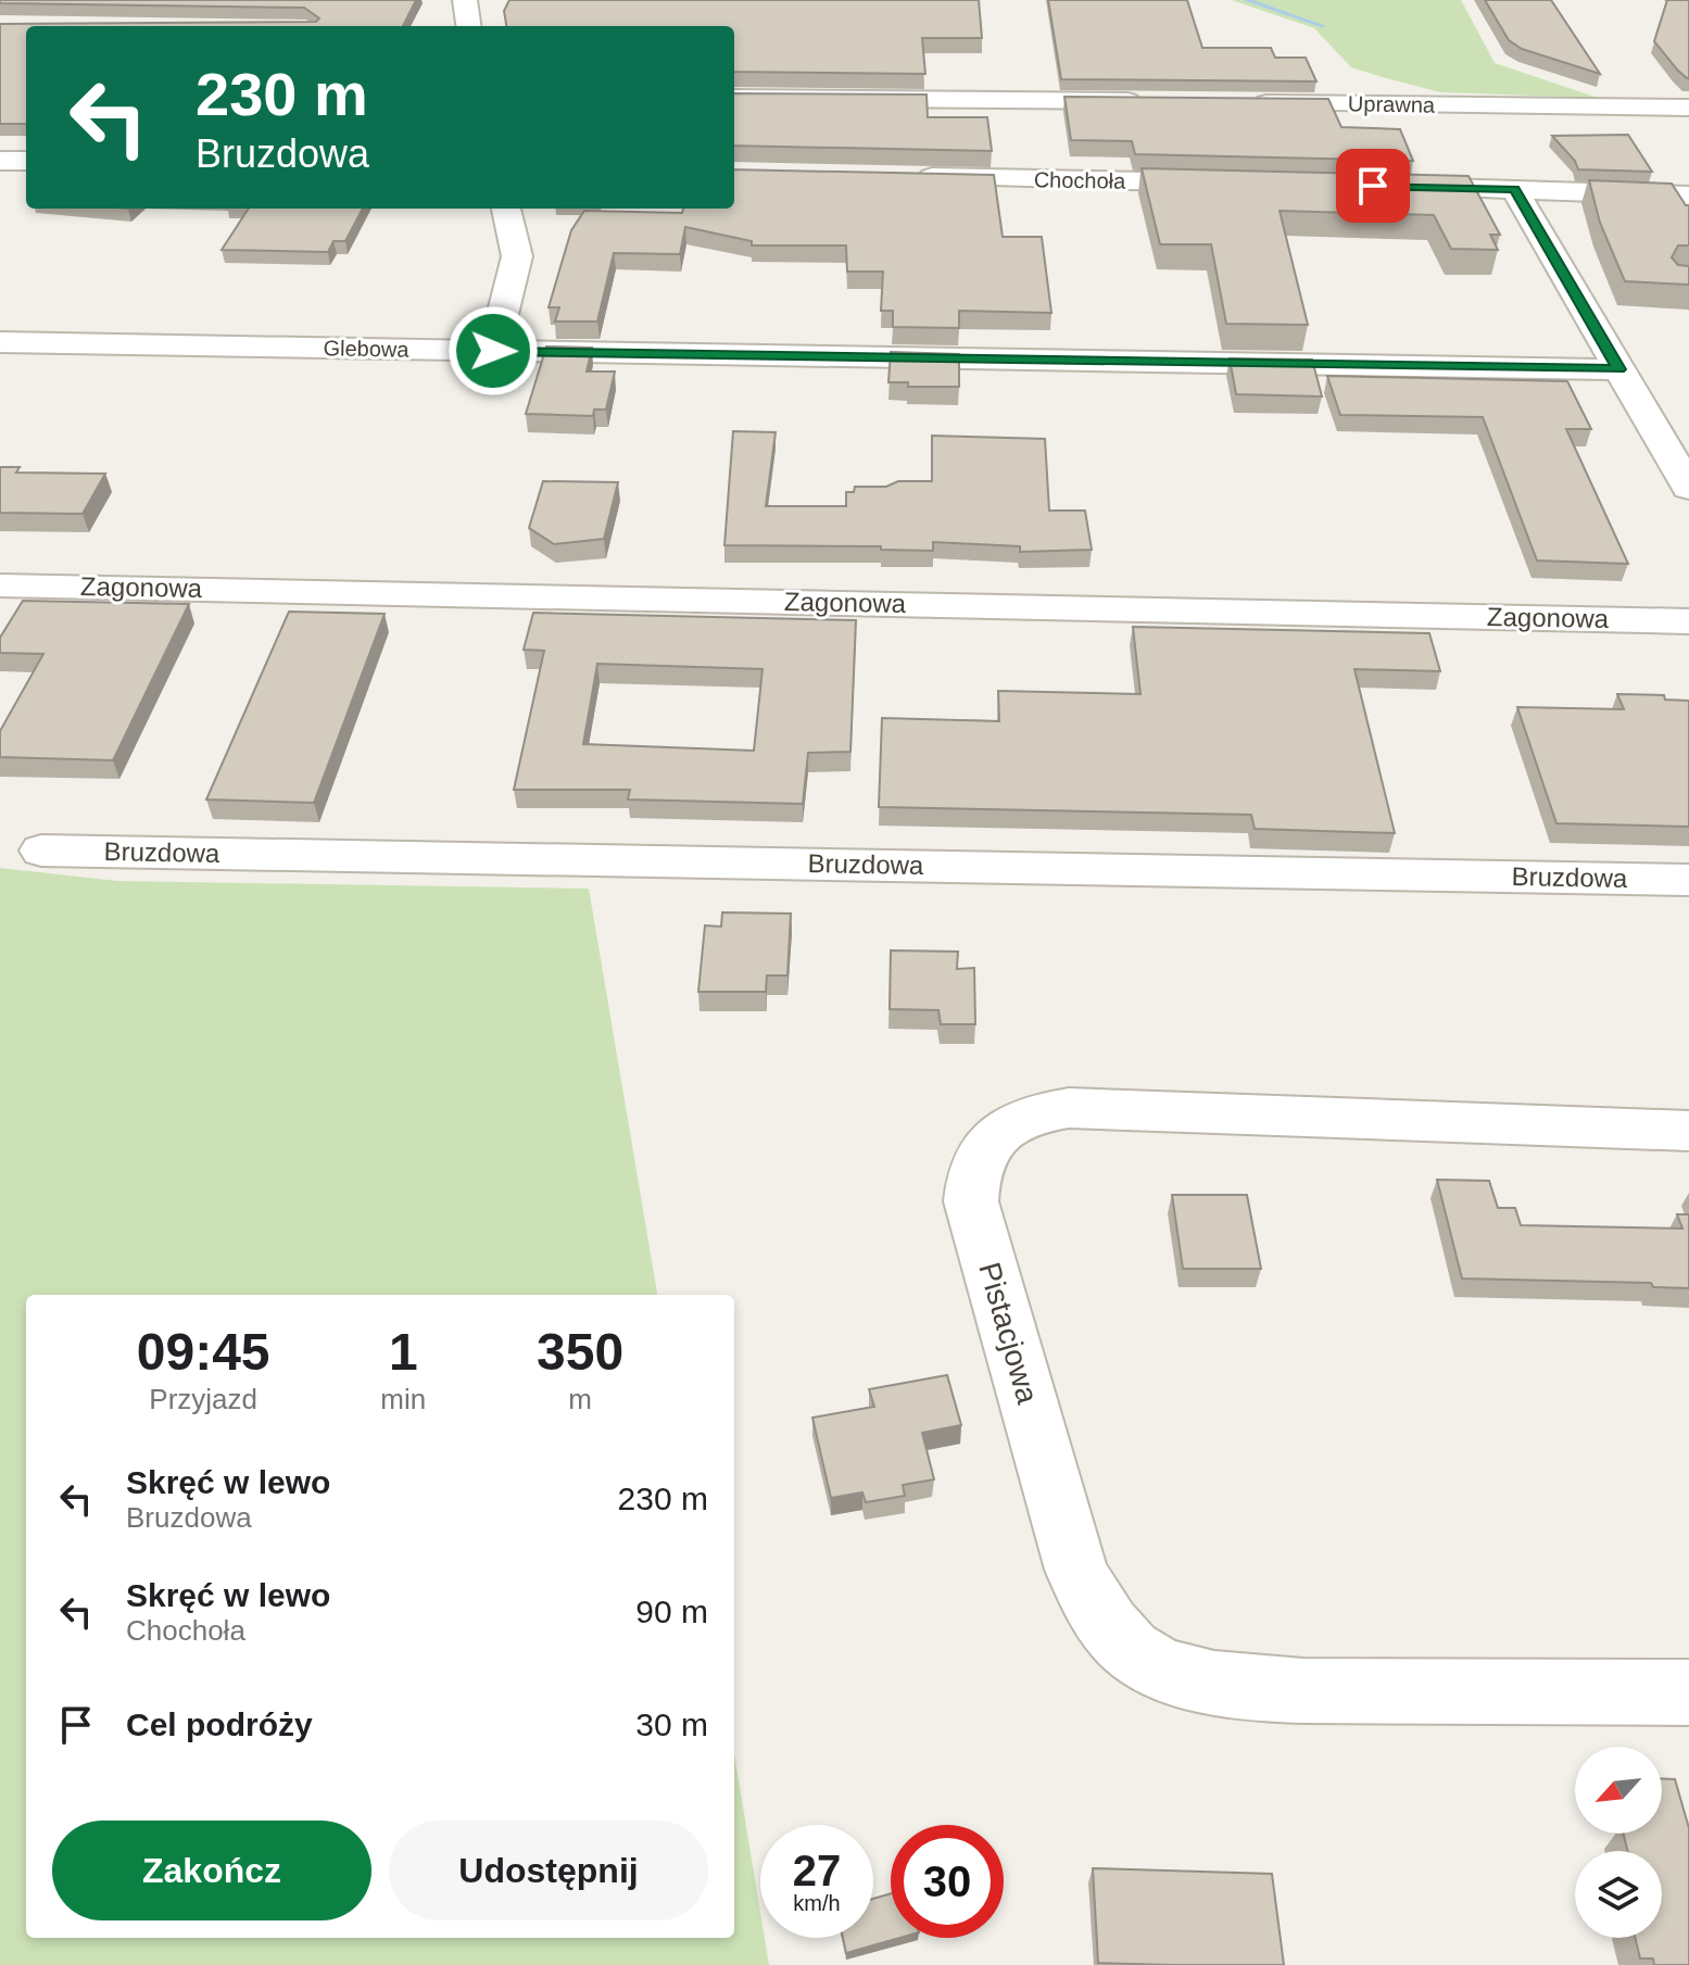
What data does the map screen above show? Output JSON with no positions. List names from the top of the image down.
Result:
{
  "streets": {
    "street": [
      "Uprawna",
      "Chochoła",
      "Glebowa",
      "Zagonowa",
      "Bruzdowa",
      "Pistacjowa"
    ]
  },
  "north": "bottom left",
  "page": {
    "turn": ["230 m", "Bruzdowa"],
    "eta": [
      "09:45",
      "Przyjazd",
      "1",
      "min",
      "350",
      "m"
    ],
    "list": [
      {
        "name": "Skręć w lewo",
        "note": "Bruzdowa",
        "value": "230 m"
      },
      {
        "name": "Skręć w lewo",
        "note": "Chochoła",
        "value": "90 m"
      },
      {
        "name": "Cel podróży",
        "value": "30 m"
      }
    ],
    "buttons": ["Zakończ", "Udostępnij"],
    "speed": "27 km/h",
    "limit": "30"
  }
}
